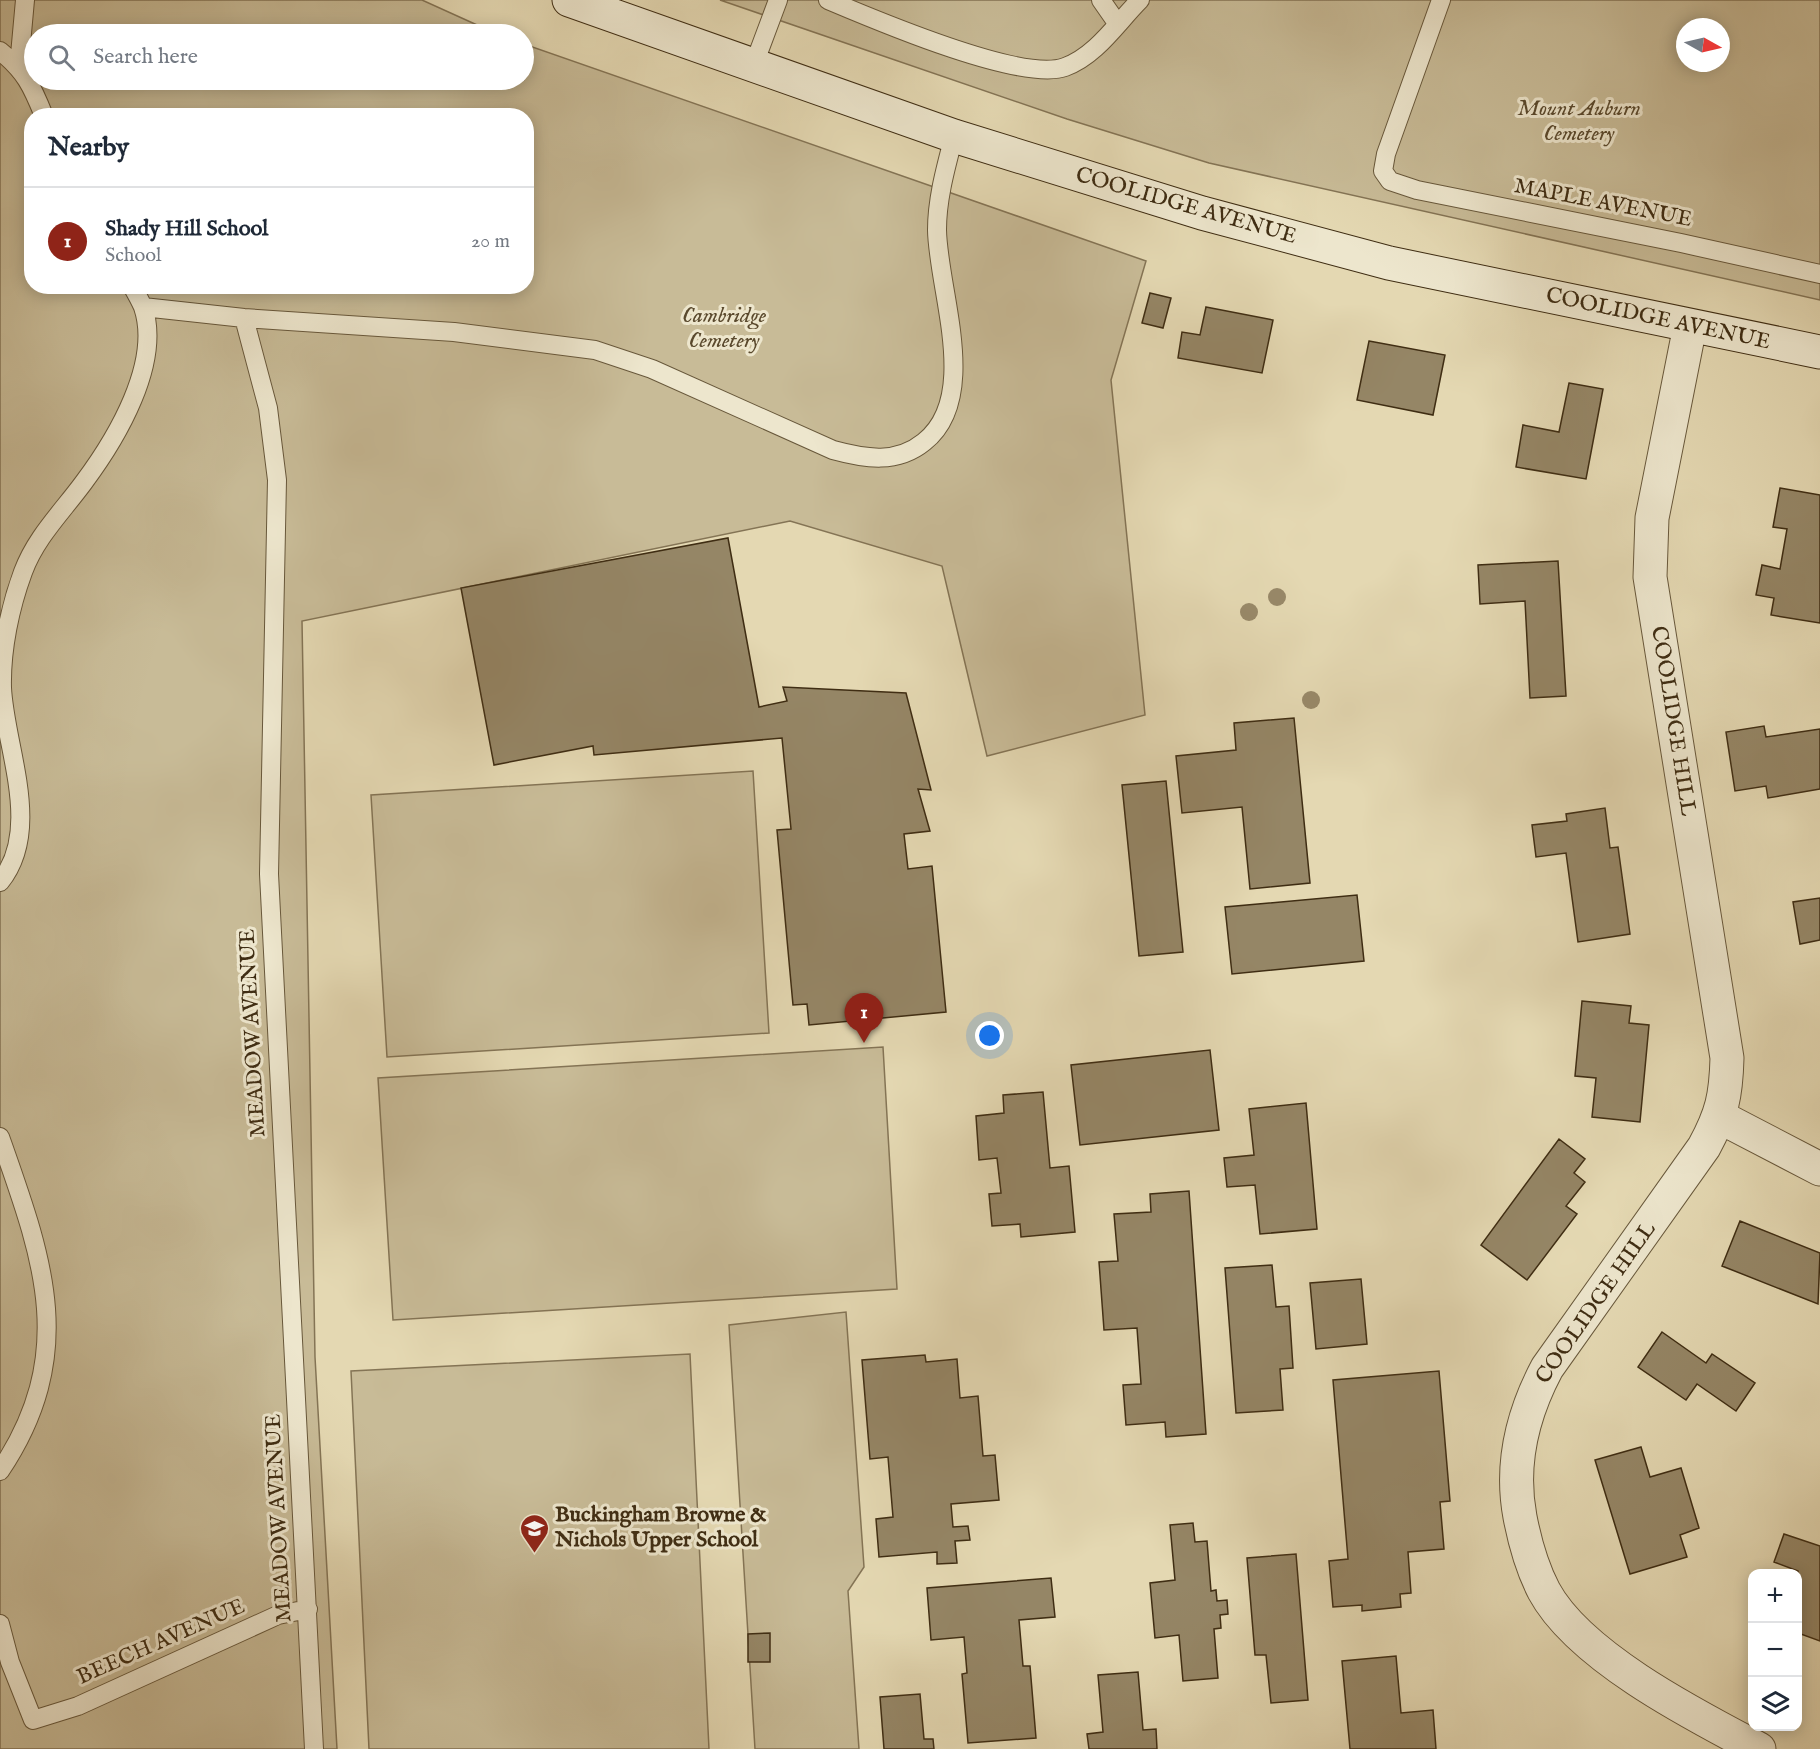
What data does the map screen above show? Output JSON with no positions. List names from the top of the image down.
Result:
{
  "streets": {
    "street": ["COOLIDGE AVENUE", "COOLIDGE HILL"],
    "lane": ["MAPLE AVENUE", "MEADOW AVENUE", "BEECH AVENUE"]
  },
  "crossings": [
    ["COOLIDGE AVENUE", "COOLIDGE HILL"],
    ["MEADOW AVENUE", "BEECH AVENUE"]
  ],
  "parks": ["Mount Auburn Cemetery", "Cambridge Cemetery"],
  "places": {
    "school or university": ["Buckingham Browne & Nichols Upper School"]
  },
  "north": "right",
  "page": {
    "search": "Search here",
    "heading": "Nearby",
    "list": [
      {
        "mark": "1",
        "name": "Shady Hill School",
        "note": "School",
        "value": "20 m"
      }
    ],
    "pins": "1",
    "map_buttons": ["+", "−"]
  }
}
